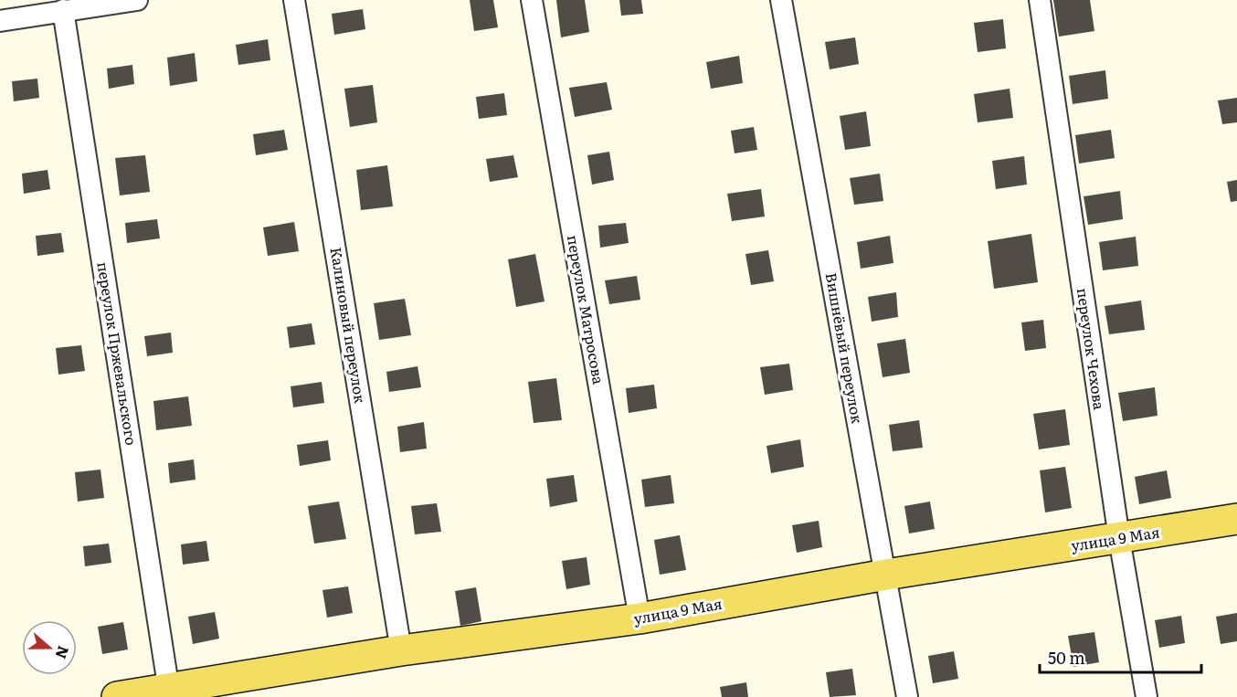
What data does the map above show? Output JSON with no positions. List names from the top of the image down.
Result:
{
  "streets": {
    "main road": ["улица 9 Мая"],
    "street": [
      "переулок Матросова",
      "Калиновый переулок",
      "Вишнёвый переулок",
      "переулок Чехова",
      "переулок Пржевальского"
    ]
  },
  "crossings": [
    ["переулок Матросова", "улица 9 Мая"],
    ["Калиновый переулок", "улица 9 Мая"],
    ["Вишнёвый переулок", "улица 9 Мая"],
    ["переулок Чехова", "улица 9 Мая"],
    ["переулок Пржевальского", "улица 9 Мая"]
  ],
  "scale_bar": "50 m",
  "north": "right"
}
